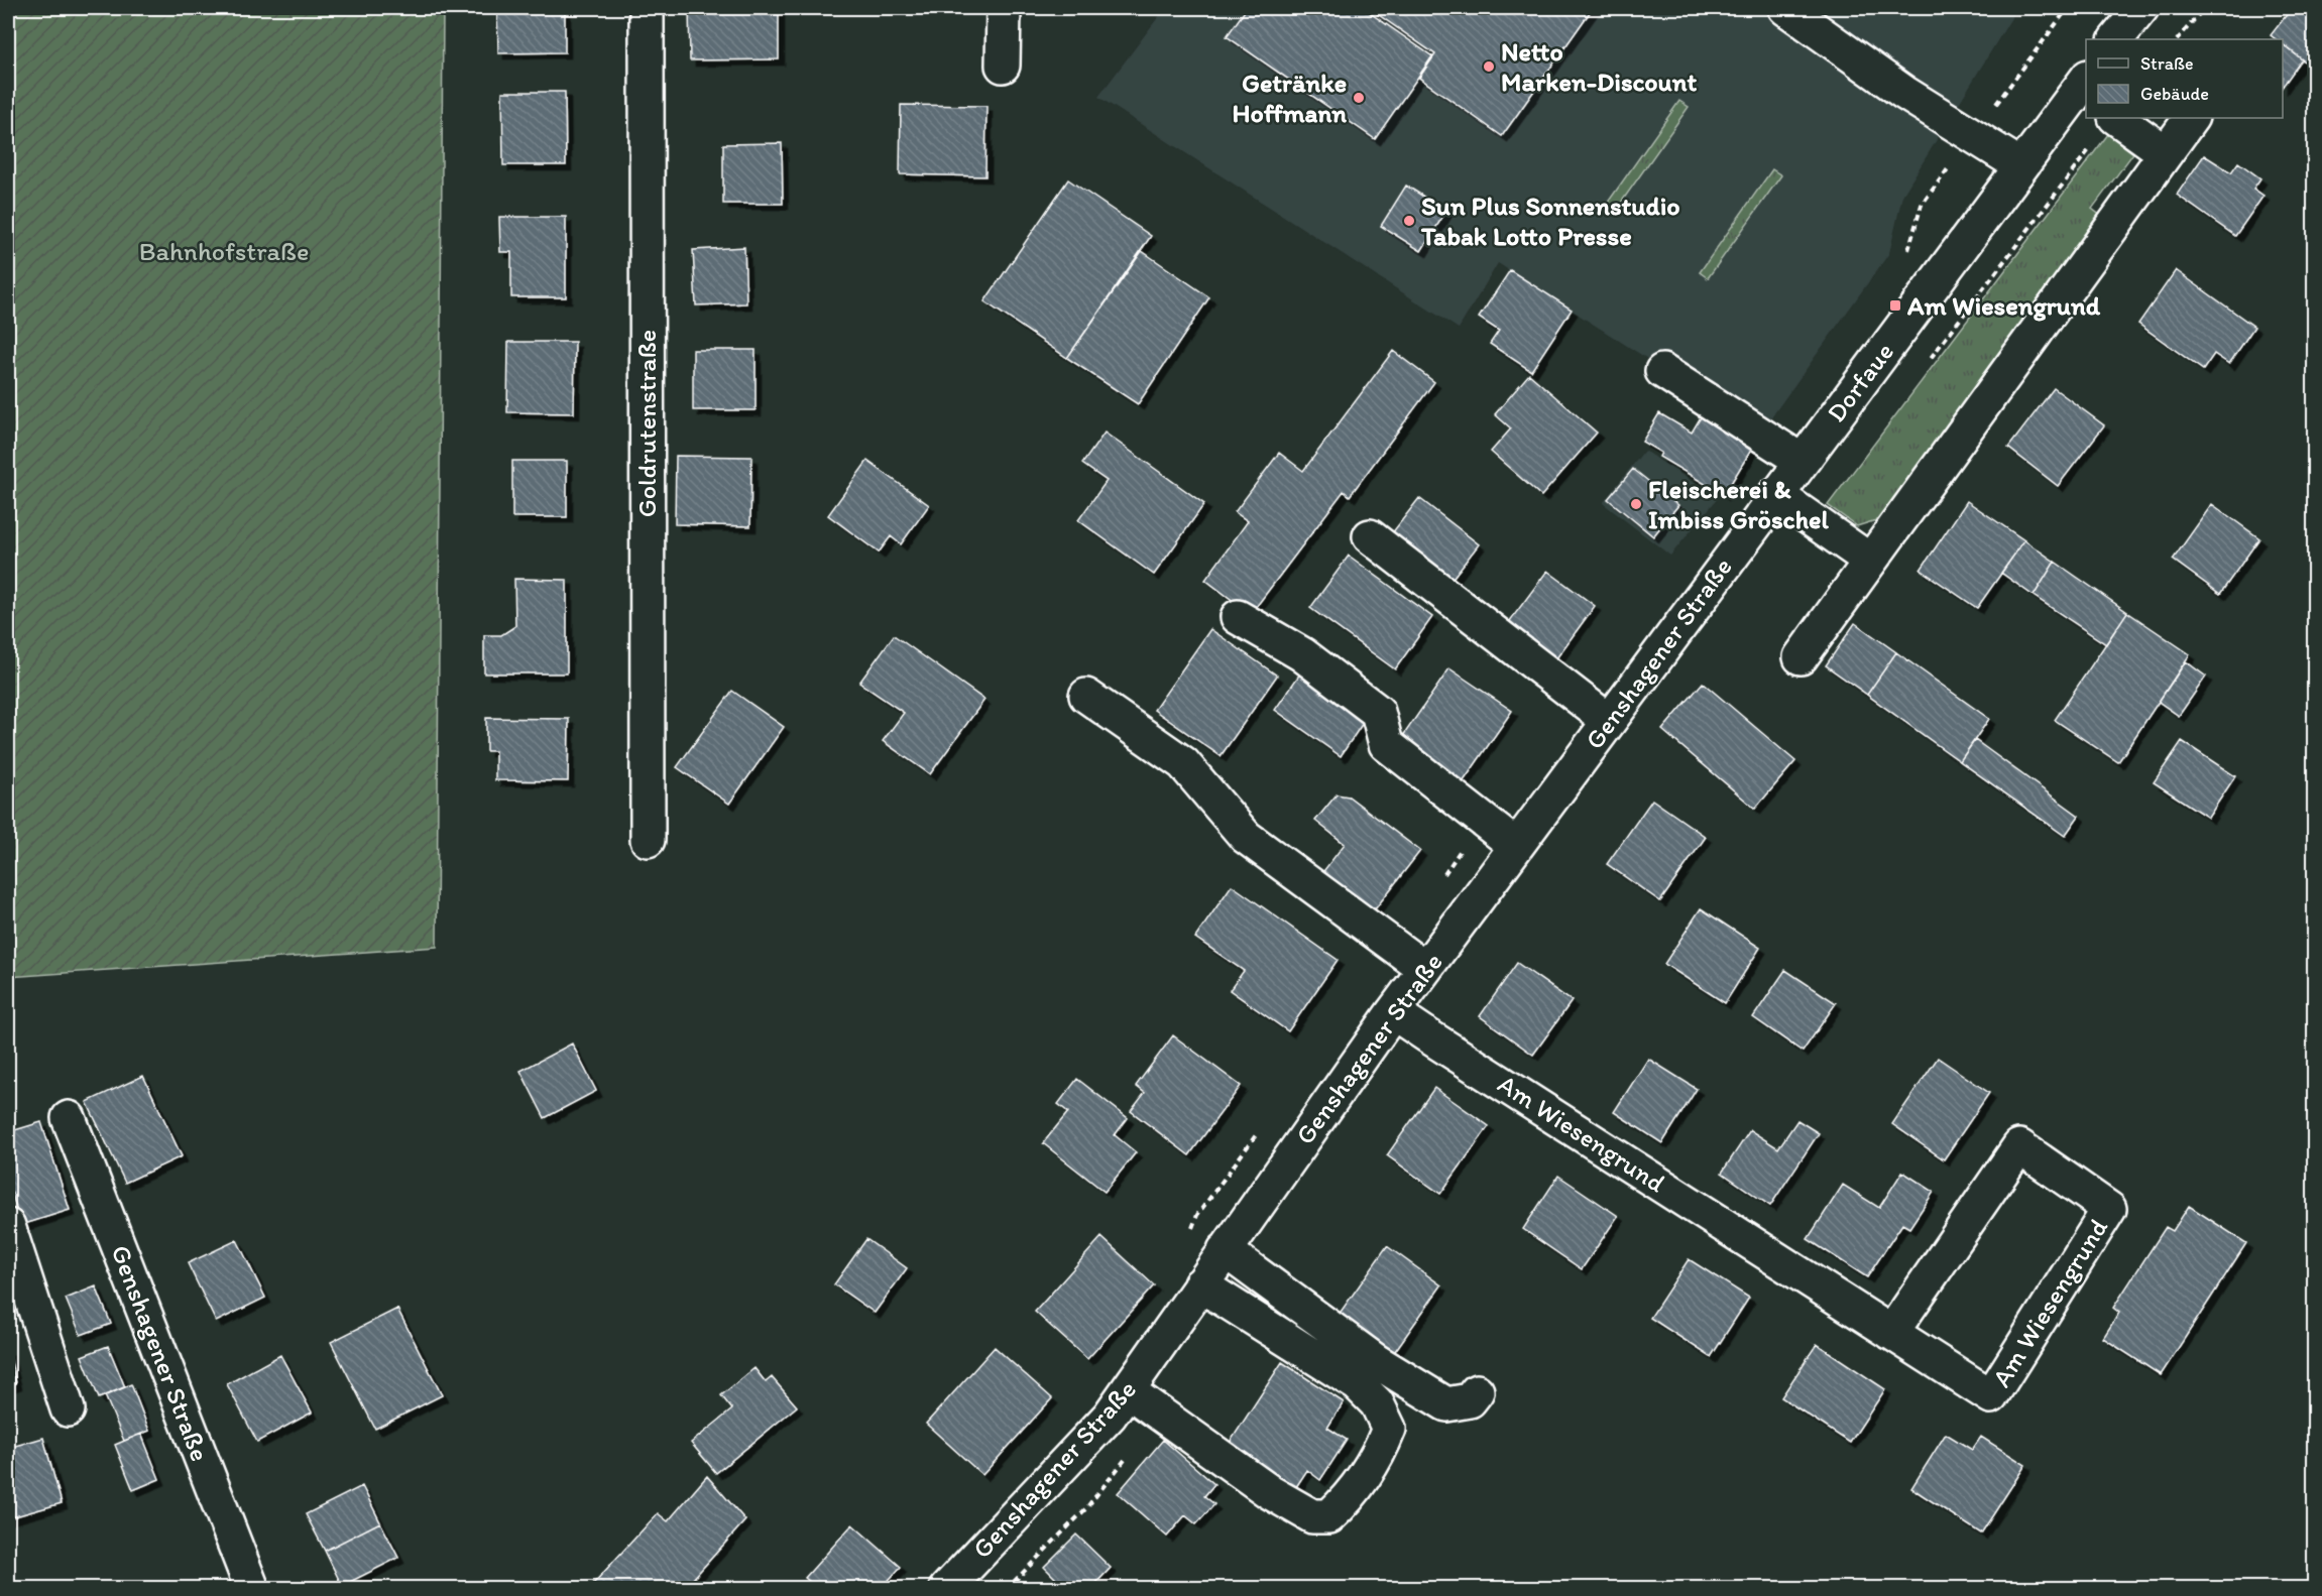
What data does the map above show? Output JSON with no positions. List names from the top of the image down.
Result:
{
  "streets": {
    "street": [
      "Dorfaue",
      "Goldrutenstraße",
      "Genshagener Straße",
      "Am Wiesengrund"
    ]
  },
  "crossings": [
    ["Dorfaue", "Genshagener Straße"],
    ["Genshagener Straße", "Am Wiesengrund"]
  ],
  "parks": ["Bahnhofstraße"],
  "places": {
    "other": [
      "Netto Marken-Discount",
      "Getränke Hoffmann",
      "Sun Plus Sonnenstudio Tabak Lotto Presse",
      "Fleischerei & Imbiss Gröschel"
    ],
    "transit": ["Am Wiesengrund"]
  },
  "legend": ["Straße", "Gebäude"]
}
